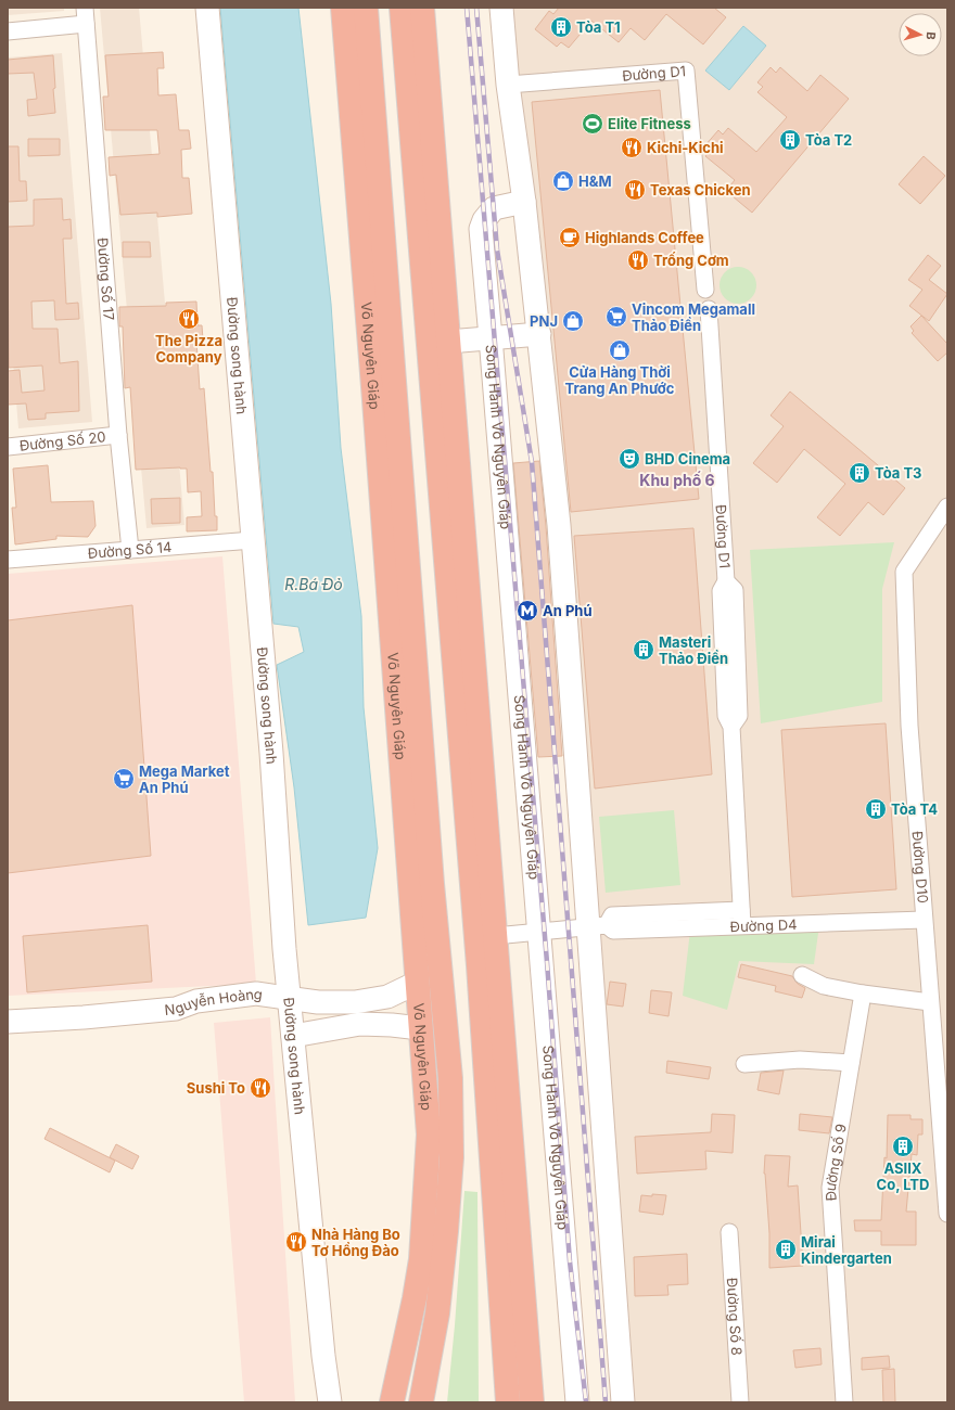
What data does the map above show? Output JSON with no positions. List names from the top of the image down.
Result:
{
  "streets": {
    "highway": ["Võ Nguyên Giáp"],
    "main road": ["Đường song hành", "Song Hành Võ Nguyên Giáp", "Nguyễn Hoàng"],
    "street": [
      "Đường D1",
      "Đường Số 17",
      "Đường Số 20",
      "Đường Số 14",
      "Đường D10",
      "Đường D4",
      "Đường Số 9",
      "Đường Số 8"
    ]
  },
  "crossings": [
    ["Đường D1", "Đường D4"],
    ["Đường Số 17", "Đường Số 20"],
    ["Đường Số 17", "Đường Số 14"],
    ["Đường song hành", "Đường Số 14"],
    ["Đường song hành", "Nguyễn Hoàng"],
    ["Võ Nguyên Giáp", "Nguyễn Hoàng"],
    ["Song Hành Võ Nguyên Giáp", "Đường D4"],
    ["Đường D10", "Đường D4"]
  ],
  "districts": ["Khu phố 6"],
  "water": ["R.Bá Đỏ"],
  "places": {
    "building": [
      "Tòa T1",
      "Tòa T2",
      "Tòa T3",
      "Masteri Thảo Điền",
      "Tòa T4",
      "ASIIX Co, LTD",
      "Mirai Kindergarten"
    ],
    "sports": ["Elite Fitness"],
    "restaurant": [
      "Kichi-Kichi",
      "Texas Chicken",
      "Trống Cơm",
      "The Pizza Company",
      "Sushi To",
      "Nhà Hàng Bo Tơ Hồng Đào"
    ],
    "shop": ["H&M", "PNJ", "Cửa Hàng Thời Trang An Phước"],
    "cafe": ["Highlands Coffee"],
    "supermarket": ["Vincom Megamall Thảo Điền", "Mega Market An Phú"],
    "theatre": ["BHD Cinema"],
    "metro station": ["An Phú"]
  },
  "north": "right"
}
